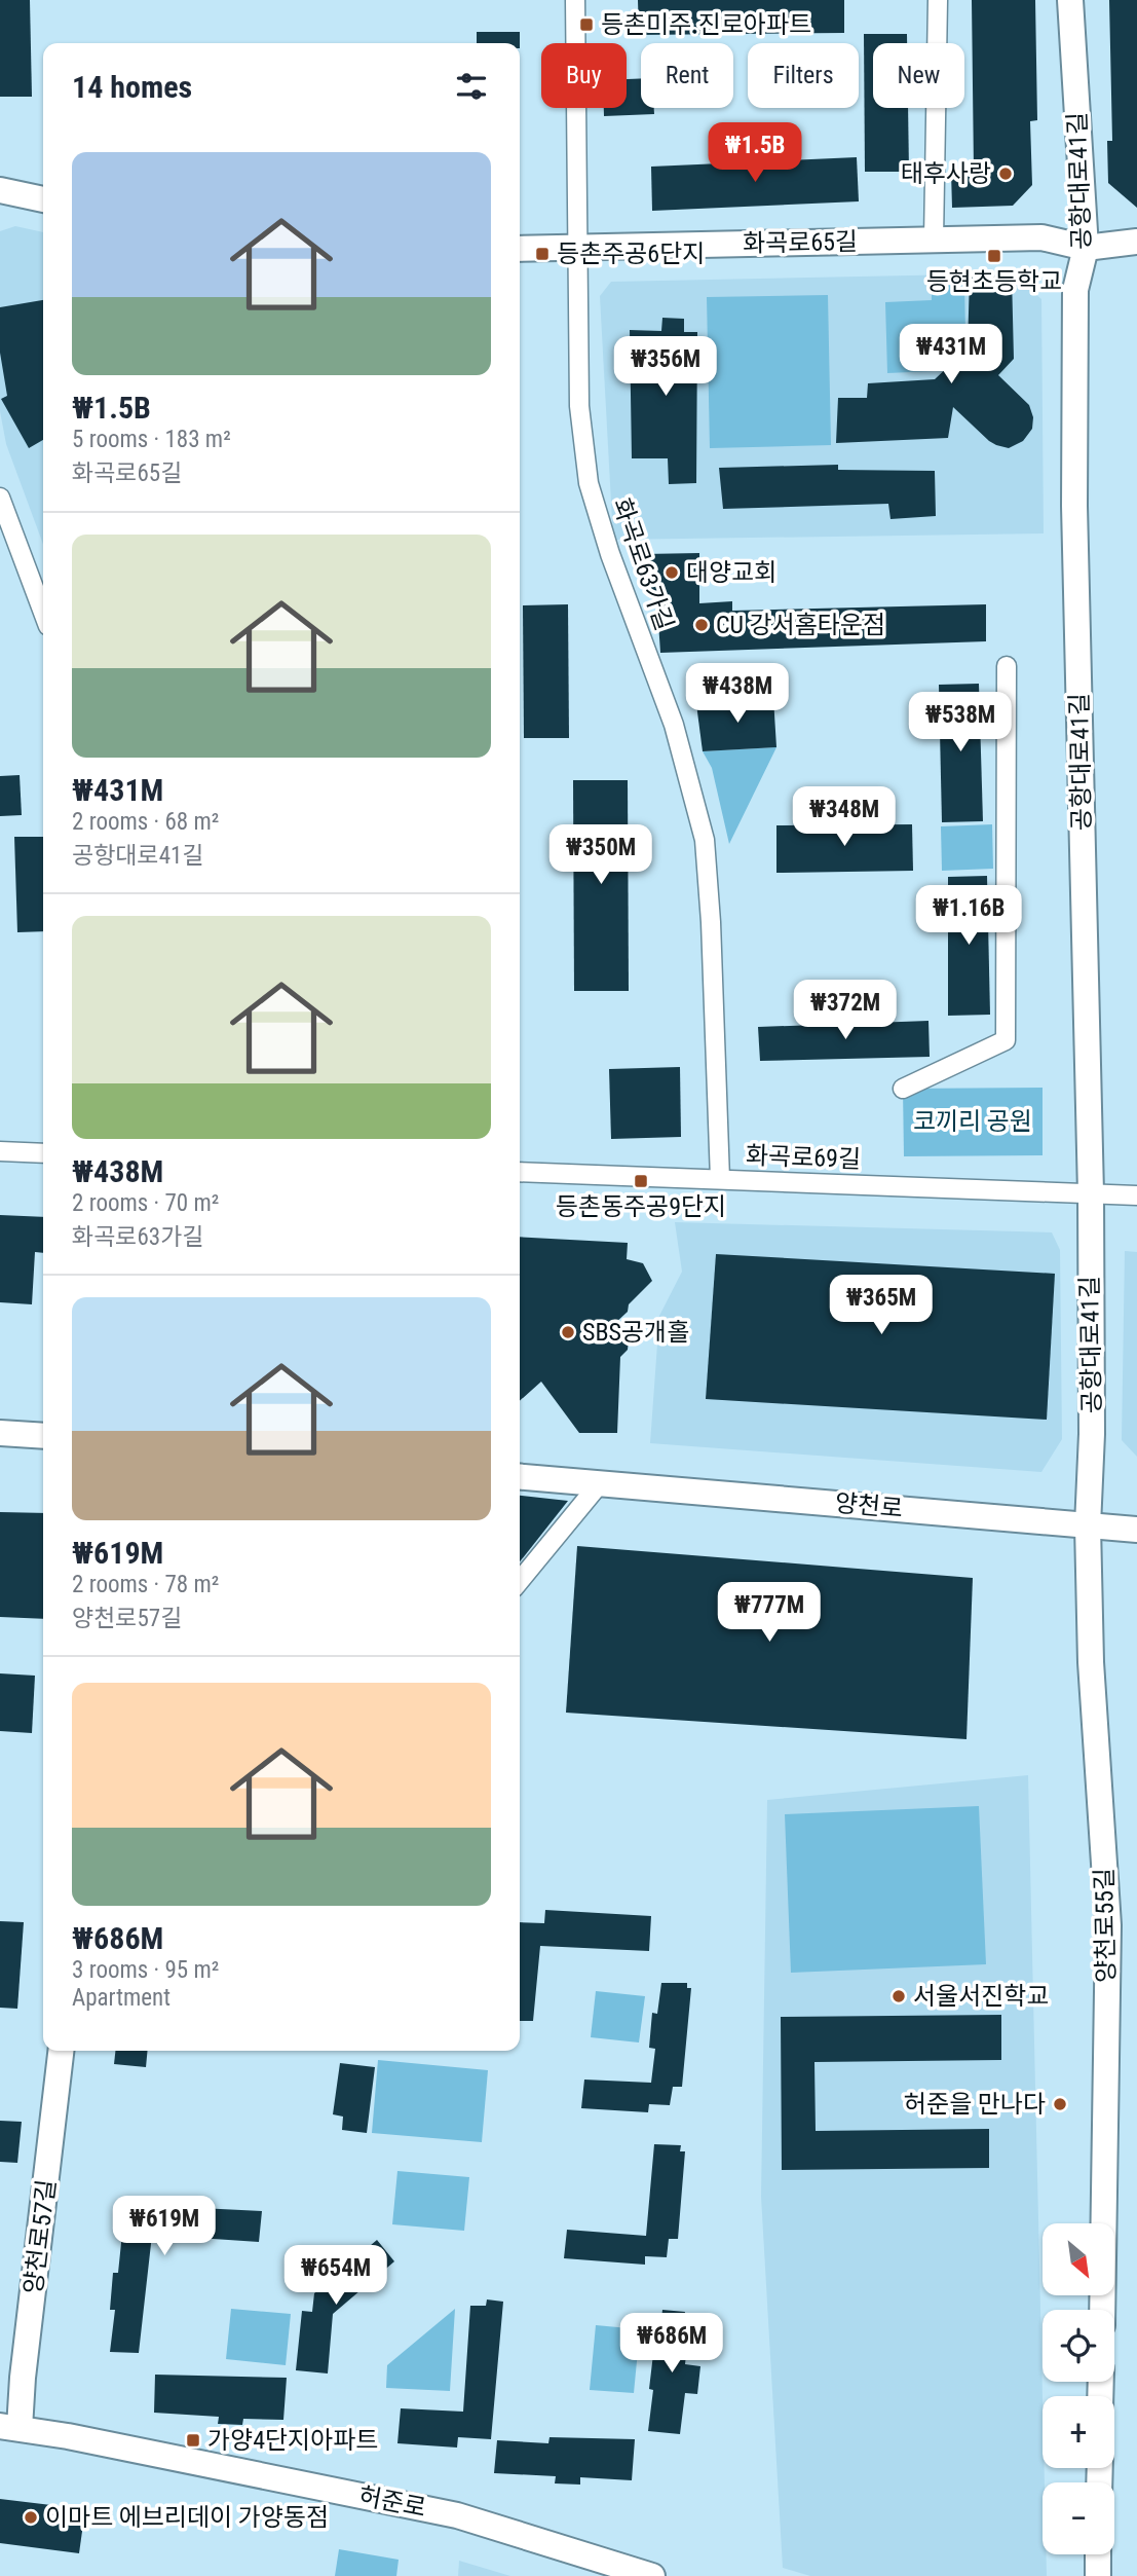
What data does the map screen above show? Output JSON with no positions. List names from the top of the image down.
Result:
{
  "streets": {
    "street": [
      "공항대로41길",
      "화곡로65길",
      "화곡로63가길",
      "화곡로69길",
      "양천로",
      "양천로55길",
      "양천로57길",
      "허준로"
    ]
  },
  "crossings": [
    ["공항대로41길", "화곡로65길"],
    ["공항대로41길", "화곡로69길"],
    ["공항대로41길", "양천로"],
    ["공항대로41길", "양천로55길"],
    ["화곡로65길", "화곡로63가길"],
    ["화곡로63가길", "화곡로69길"],
    ["양천로", "양천로55길"],
    ["양천로57길", "허준로"]
  ],
  "parks": ["코끼리 공원"],
  "places": {
    "transit": [
      "등촌미주.진로아파트",
      "등촌주공6단지",
      "등현초등학교",
      "등촌동주공9단지",
      "가양4단지아파트"
    ],
    "other": [
      "태후사랑",
      "대양교회",
      "CU 강서홈타운점",
      "SBS공개홀",
      "서울서진학교",
      "허준을 만나다",
      "이마트 에브리데이 가양동점"
    ]
  },
  "north": "bottom right",
  "page": {
    "chip": [
      "Buy",
      "Rent",
      "Filters",
      "New"
    ],
    "heading": "14 homes",
    "price": [
      "₩1.5B",
      "₩431M",
      "₩356M",
      "₩438M",
      "₩538M",
      "₩348M",
      "₩350M",
      "₩1.16B",
      "₩372M",
      "₩365M",
      "₩777M",
      "₩619M",
      "₩654M",
      "₩686M"
    ],
    "list": [
      {
        "name": "₩1.5B",
        "note": "5 rooms · 183 m² · 화곡로65길"
      },
      {
        "name": "₩431M",
        "note": "2 rooms · 68 m² · 공항대로41길"
      },
      {
        "name": "₩438M",
        "note": "2 rooms · 70 m² · 화곡로63가길"
      },
      {
        "name": "₩619M",
        "note": "2 rooms · 78 m² · 양천로57길"
      },
      {
        "name": "₩686M",
        "note": "3 rooms · 95 m² · Apartment"
      }
    ],
    "map_buttons": ["+", "−"]
  }
}
